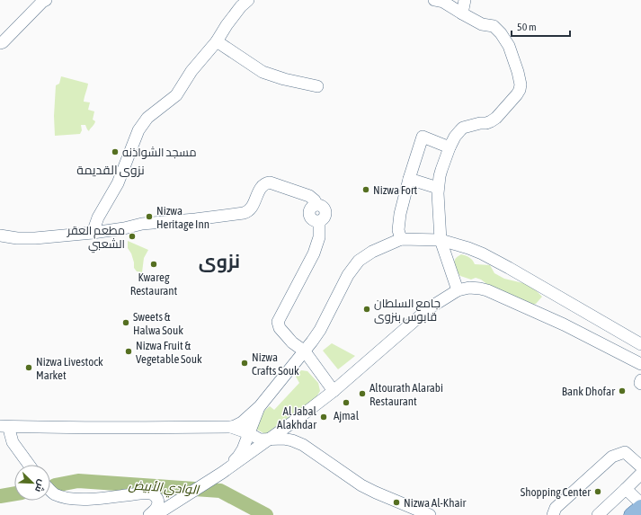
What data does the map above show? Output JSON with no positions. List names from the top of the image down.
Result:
{
  "districts": ["نزوى القديمة", "نزوى"],
  "water": ["الوادي الأبيض"],
  "places": [
    "مسجد الشواذنه",
    "Nizwa Fort",
    "Nizwa Heritage Inn",
    "مطعم العقر الشعبي",
    "Kwareg Restaurant",
    "جامع السلطان قابوس بنزوى",
    "Sweets & Halwa Souk",
    "Nizwa Fruit & Vegetable Souk",
    "Nizwa Crafts Souk",
    "Nizwa Livestock Market",
    "Bank Dhofar",
    "Altourath Alarabi Restaurant",
    "Ajmal",
    "Al Jabal Alakhdar",
    "Shopping Center",
    "Nizwa Al-Khair"
  ],
  "scale_bar": "50 m",
  "north": "bottom right"
}
